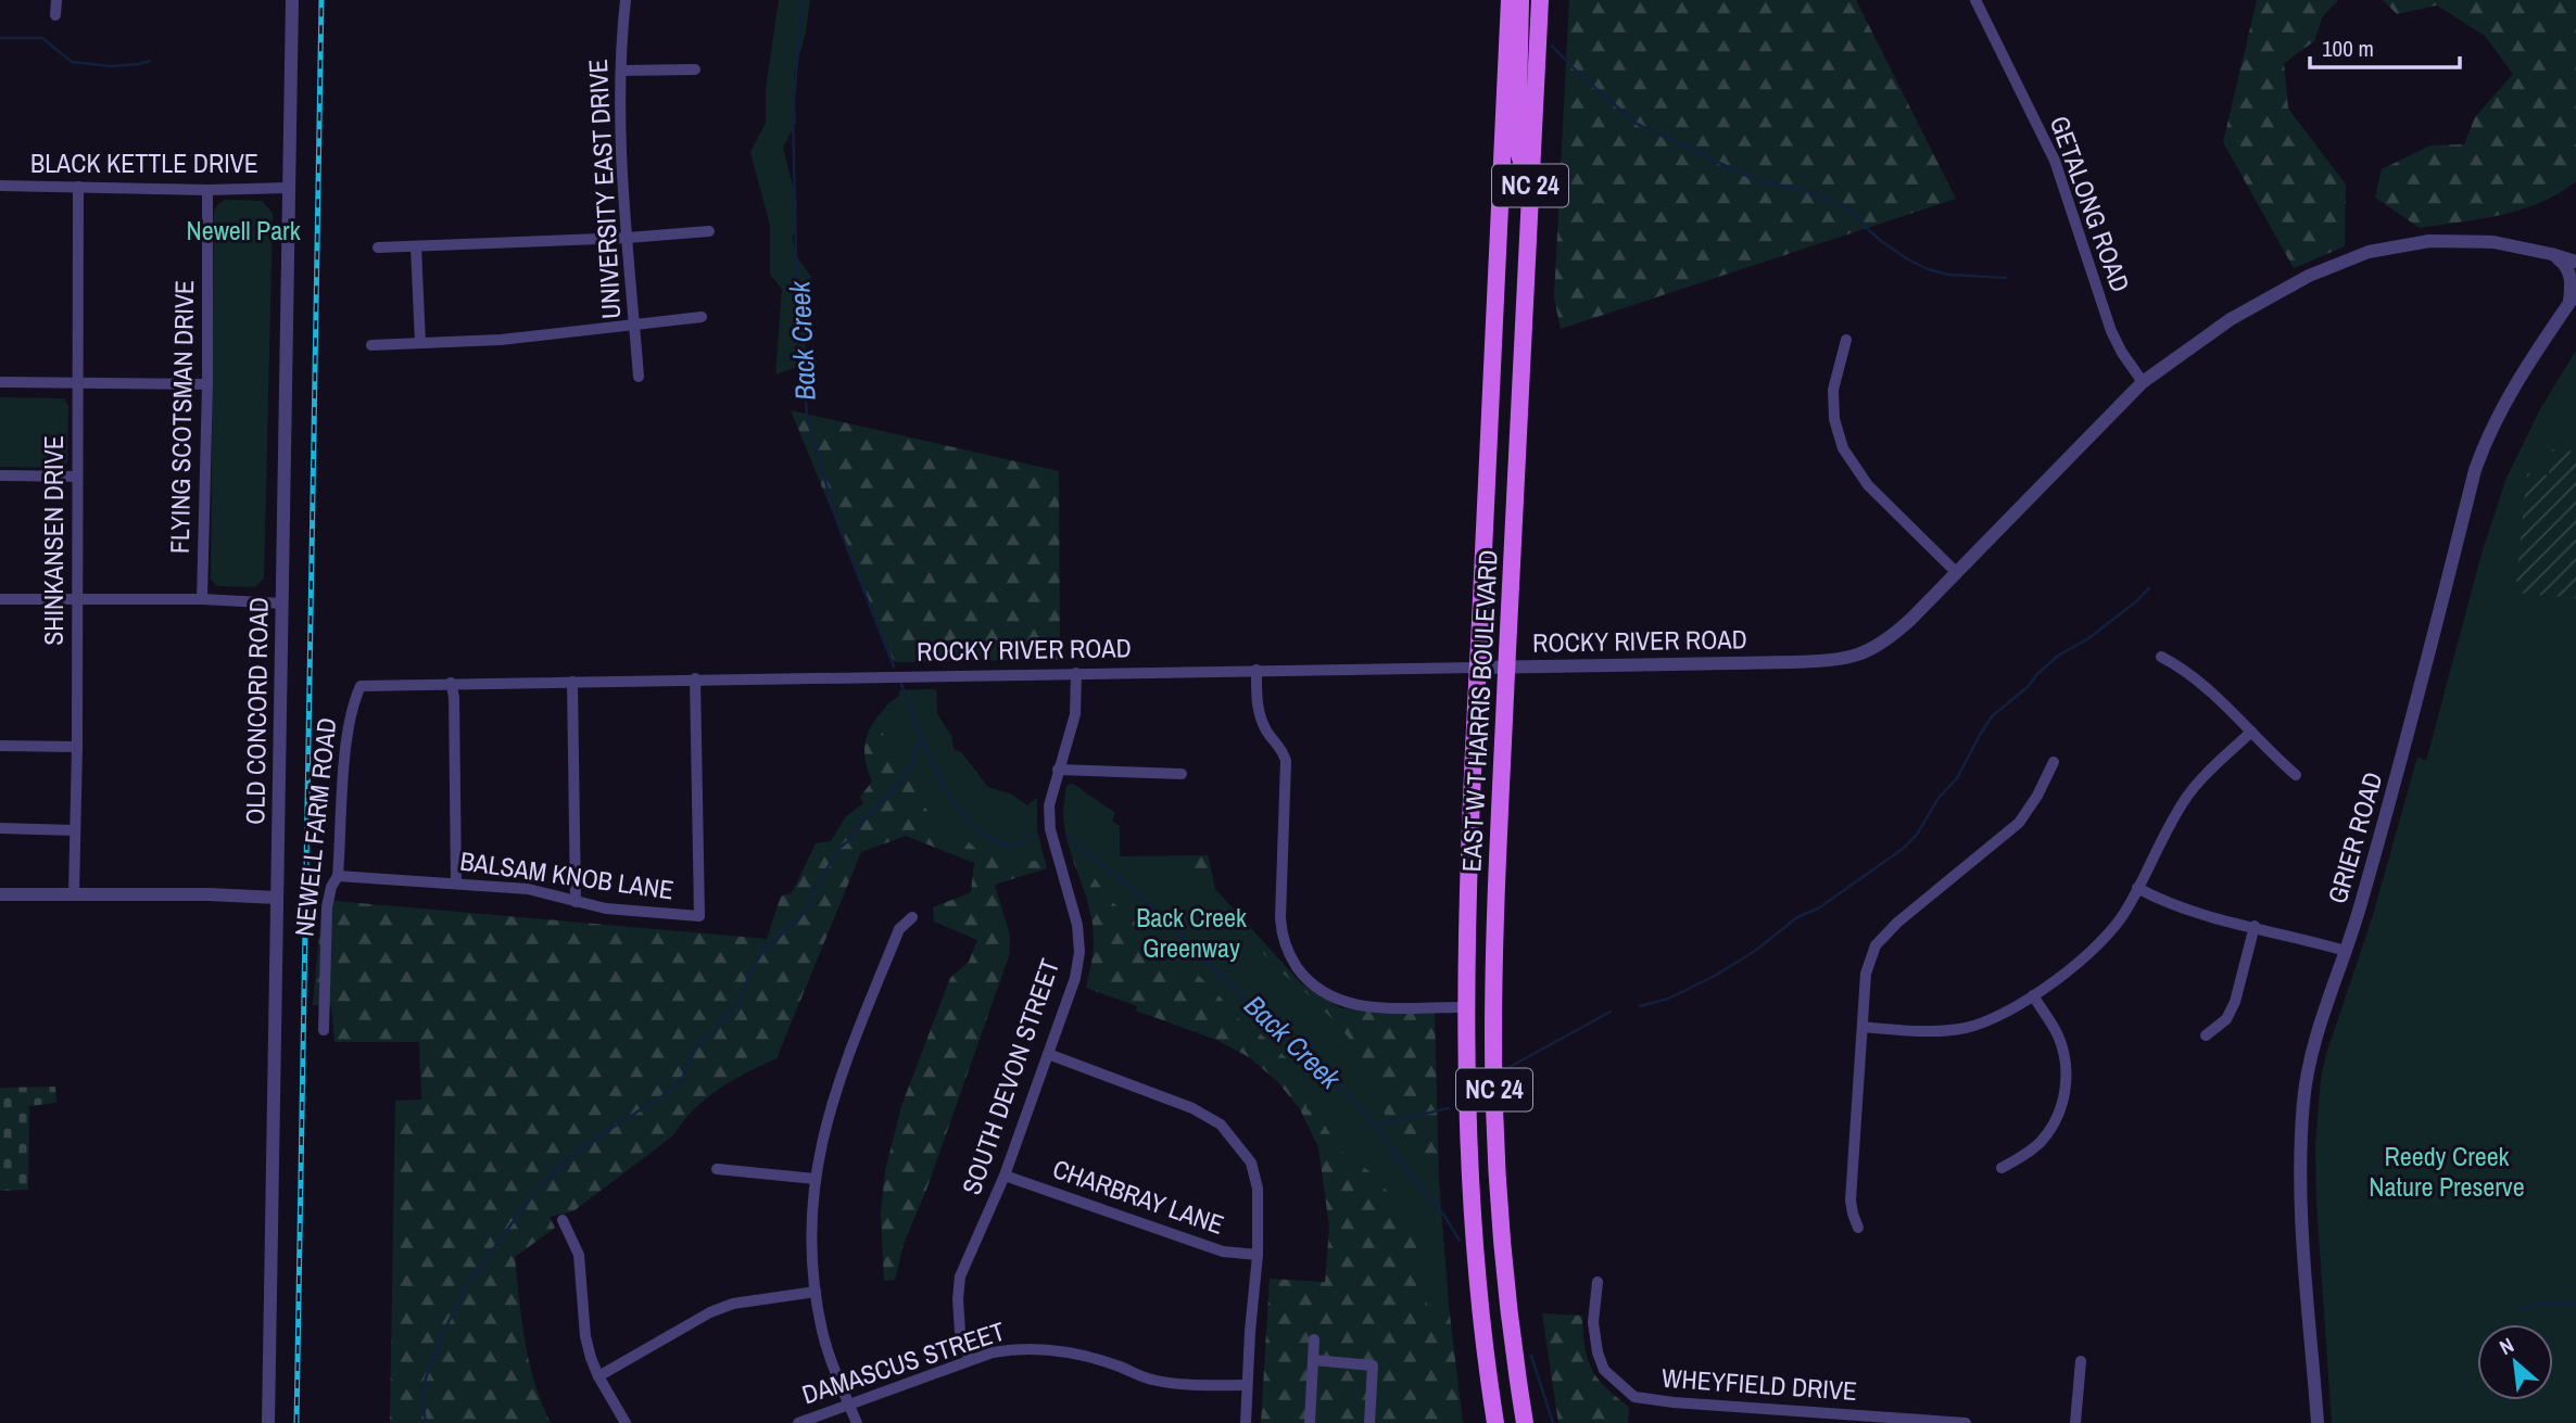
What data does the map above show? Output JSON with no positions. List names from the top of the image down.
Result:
{
  "streets": {
    "main road": ["NC 24", "EAST W T HARRIS BOULEVARD"],
    "street": [
      "BLACK KETTLE DRIVE",
      "UNIVERSITY EAST DRIVE",
      "GETALONG ROAD",
      "FLYING SCOTSMAN DRIVE",
      "SHINKANSEN DRIVE",
      "ROCKY RIVER ROAD",
      "OLD CONCORD ROAD",
      "NEWELL FARM ROAD",
      "GRIER ROAD",
      "BALSAM KNOB LANE",
      "SOUTH DEVON STREET",
      "CHARBRAY LANE",
      "DAMASCUS STREET",
      "WHEYFIELD DRIVE"
    ]
  },
  "crossings": [
    ["BLACK KETTLE DRIVE", "FLYING SCOTSMAN DRIVE"],
    ["BLACK KETTLE DRIVE", "SHINKANSEN DRIVE"],
    ["BLACK KETTLE DRIVE", "OLD CONCORD ROAD"],
    ["GETALONG ROAD", "ROCKY RIVER ROAD"],
    ["ROCKY RIVER ROAD", "EAST W T HARRIS BOULEVARD"],
    ["ROCKY RIVER ROAD", "NEWELL FARM ROAD"],
    ["ROCKY RIVER ROAD", "BALSAM KNOB LANE"],
    ["ROCKY RIVER ROAD", "SOUTH DEVON STREET"],
    ["NEWELL FARM ROAD", "BALSAM KNOB LANE"],
    ["SOUTH DEVON STREET", "CHARBRAY LANE"],
    ["SOUTH DEVON STREET", "DAMASCUS STREET"]
  ],
  "water": ["Back Creek"],
  "parks": ["Newell Park", "Back Creek Greenway", "Reedy Creek Nature Preserve"],
  "scale_bar": "100 m",
  "north": "top left"
}
